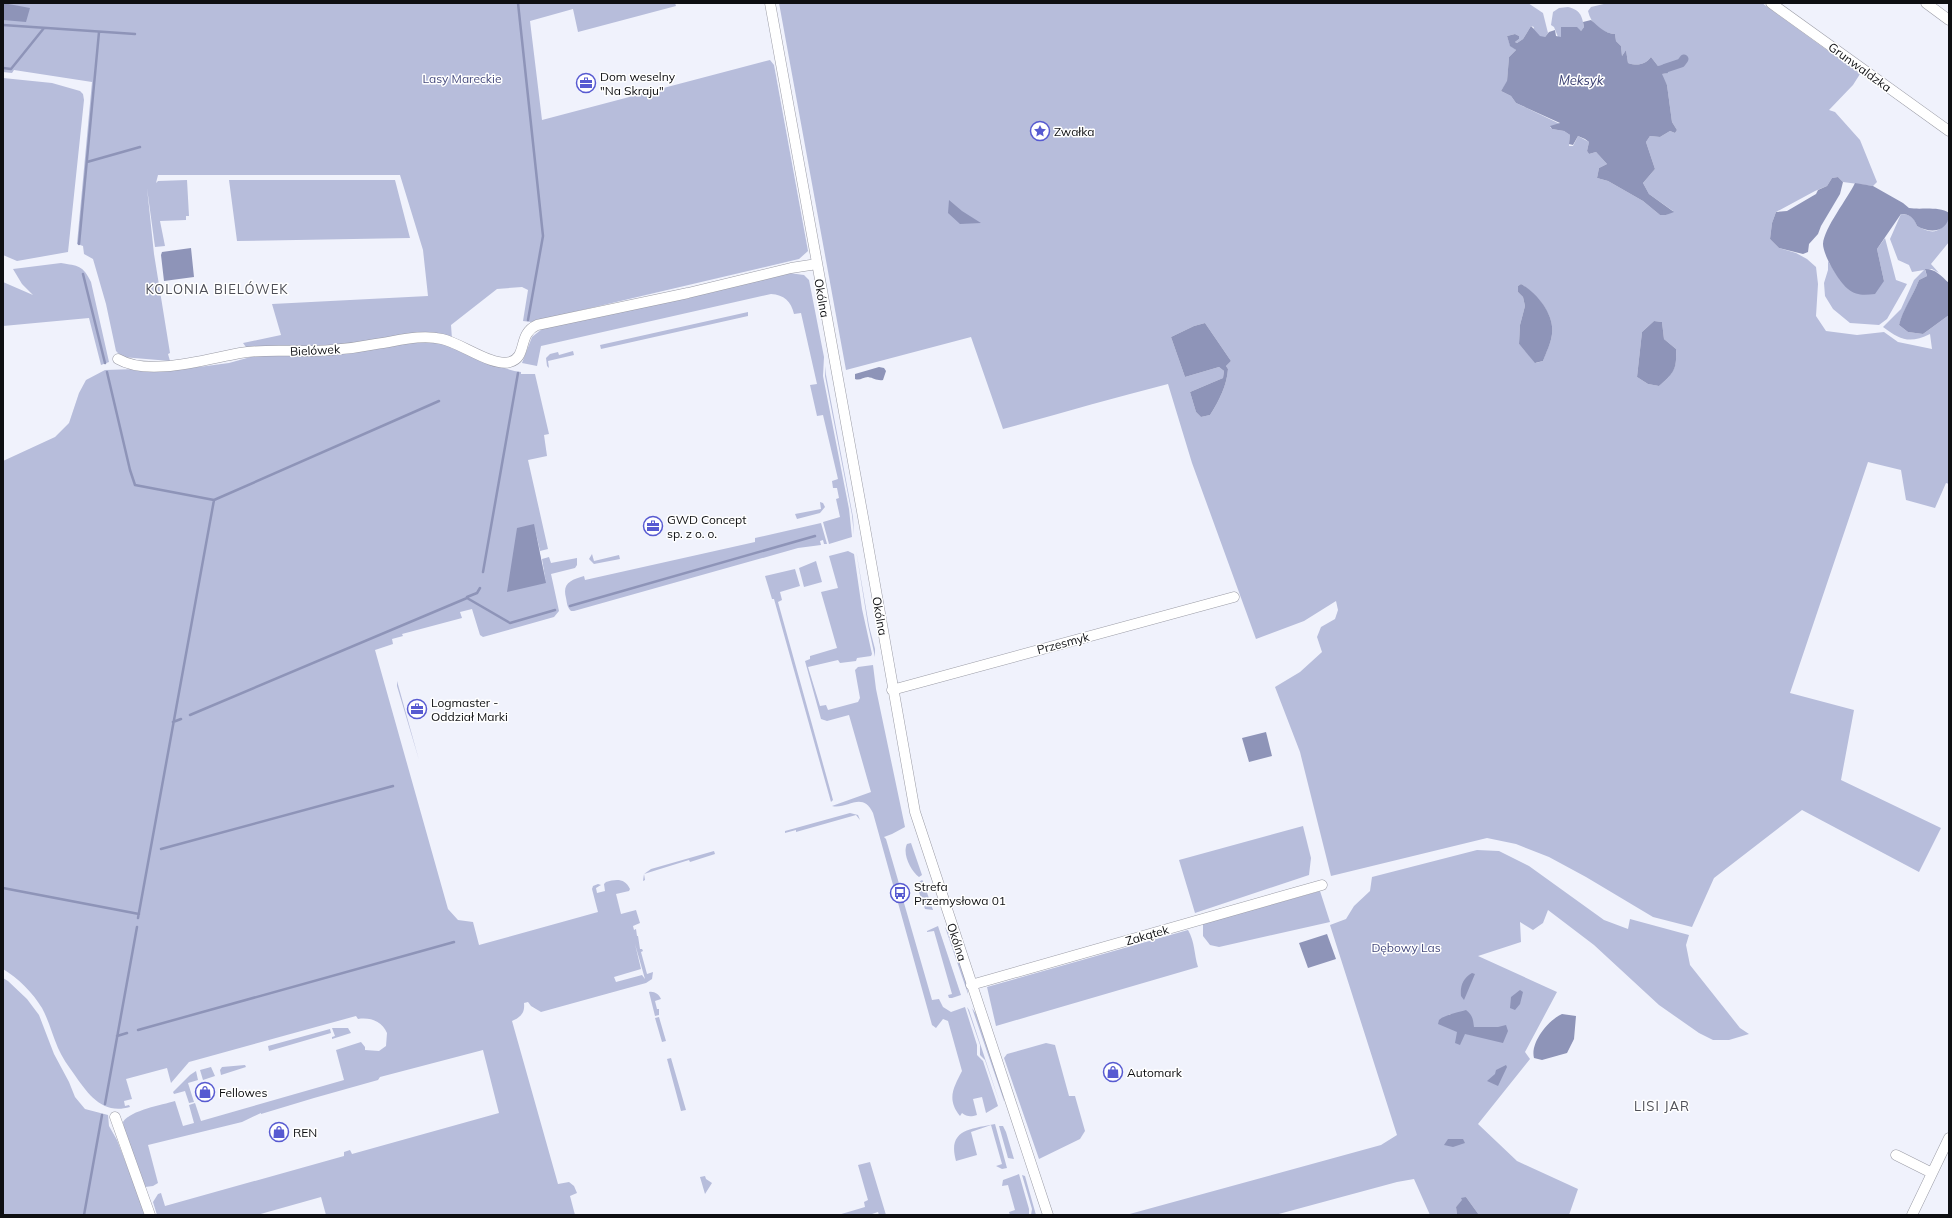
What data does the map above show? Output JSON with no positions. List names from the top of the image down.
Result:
{
  "streets": {
    "street": [
      "Grunwaldzka",
      "Okólna",
      "Bielówek",
      "Przesmyk",
      "Zakątek"
    ]
  },
  "crossings": [
    ["Okólna", "Bielówek"],
    ["Okólna", "Przesmyk"],
    ["Okólna", "Zakątek"]
  ],
  "districts": ["KOLONIA BIELÓWEK", "LISI JAR"],
  "water": ["Meksyk"],
  "parks": ["Lasy Mareckie", "Dębowy Las"],
  "places": {
    "office": ["Dom weselny \"Na Skraju\"", "GWD Concept sp. z o. o.", "Logmaster - Oddział Marki"],
    "place": ["Zwałka"],
    "bus stop": ["Strefa Przemysłowa 01"],
    "shop": ["Automark", "Fellowes", "REN"]
  }
}
